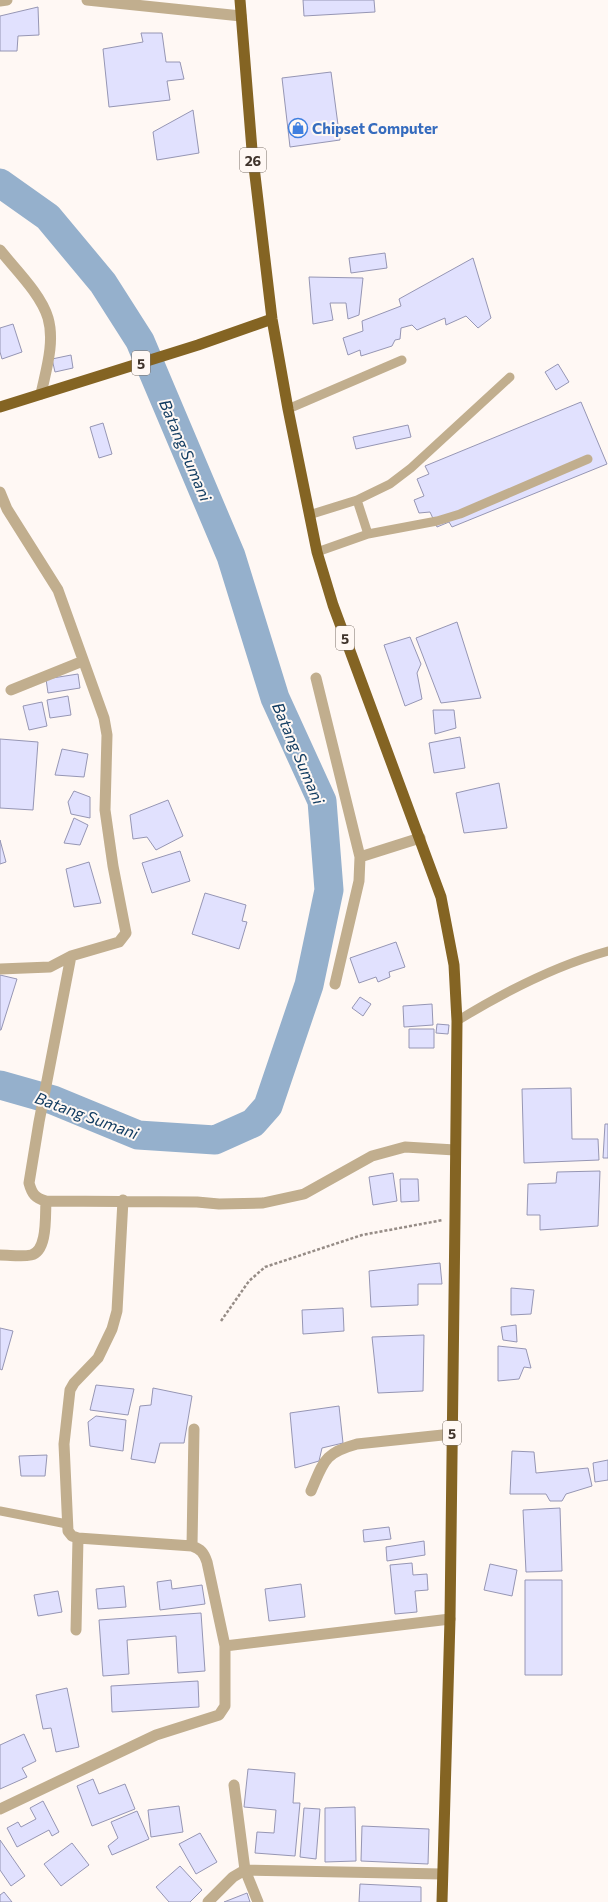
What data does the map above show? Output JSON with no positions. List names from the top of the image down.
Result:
{
  "streets": {
    "highway": ["26", "5"]
  },
  "crossings": [
    ["26", "5"]
  ],
  "water": ["Batang Sumani"],
  "places": {
    "shop": ["Chipset Computer"]
  }
}
